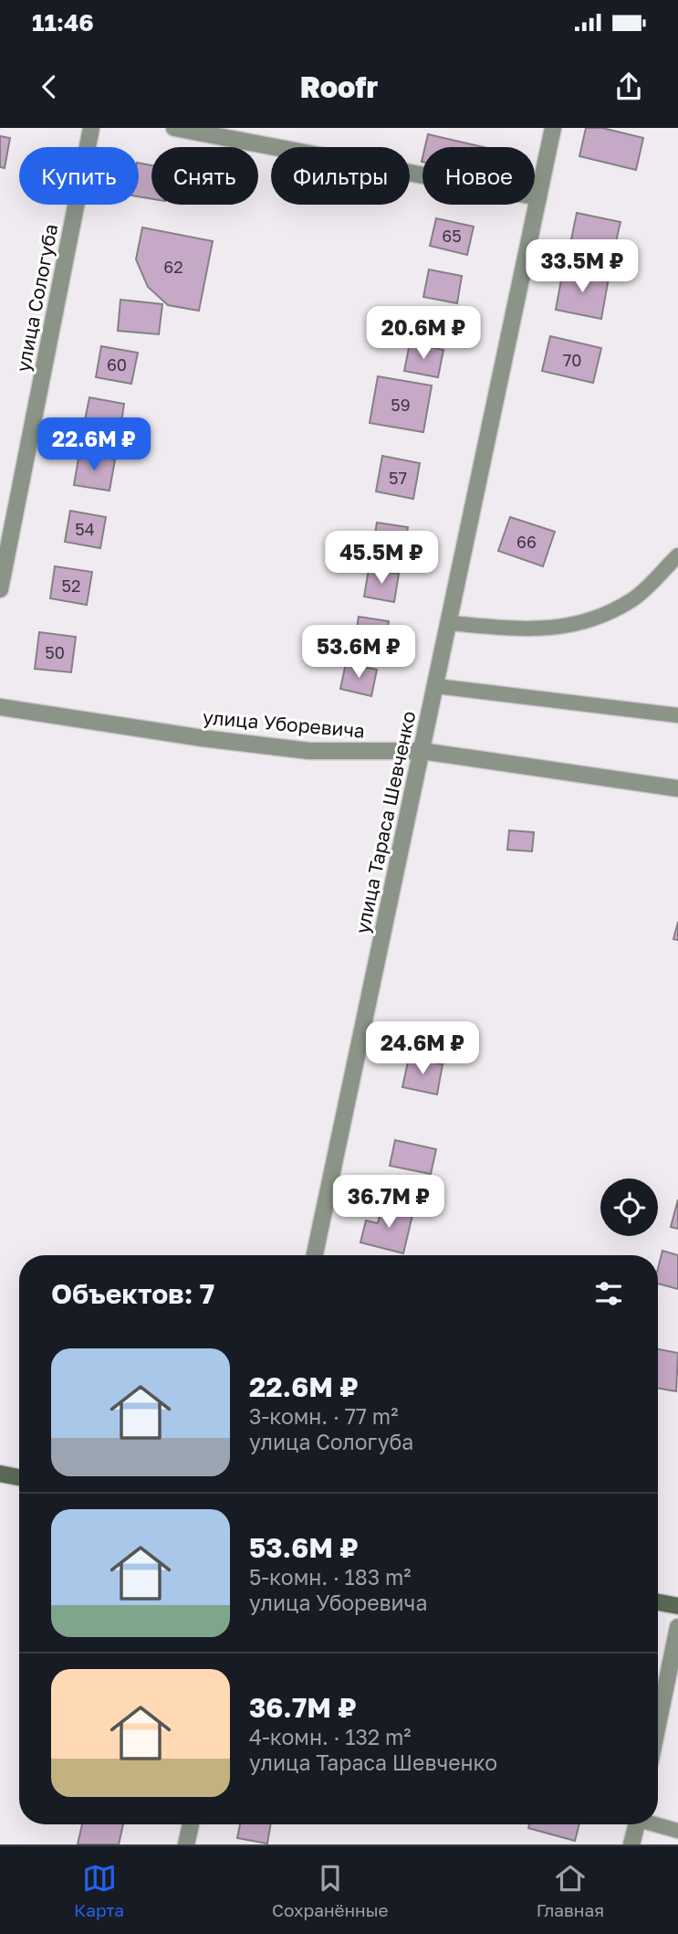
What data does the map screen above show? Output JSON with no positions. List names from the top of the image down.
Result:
{
  "streets": {
    "street": ["улица Сологуба", "улица Уборевича", "улица Тараса Шевченко"]
  },
  "crossings": [
    ["улица Уборевича", "улица Тараса Шевченко"]
  ],
  "house_numbers": [
    "65",
    "62",
    "70",
    "60",
    "59",
    "57",
    "54",
    "66",
    "52",
    "50"
  ],
  "page": {
    "status": "11:46",
    "header": "Roofr",
    "chip": [
      "Купить",
      "Снять",
      "Фильтры",
      "Новое"
    ],
    "price": [
      "33.5M ₽",
      "20.6M ₽",
      "22.6M ₽",
      "45.5M ₽",
      "53.6M ₽",
      "24.6M ₽",
      "36.7M ₽"
    ],
    "heading": "Объектов: 7",
    "list": [
      {
        "name": "22.6M ₽",
        "note": "3-комн. · 77 m² · улица Сологуба"
      },
      {
        "name": "53.6M ₽",
        "note": "5-комн. · 183 m² · улица Уборевича"
      },
      {
        "name": "36.7M ₽",
        "note": "4-комн. · 132 m² · улица Тараса Шевченко"
      }
    ],
    "tabs": ["Карта", "Сохранённые", "Главная"]
  }
}
